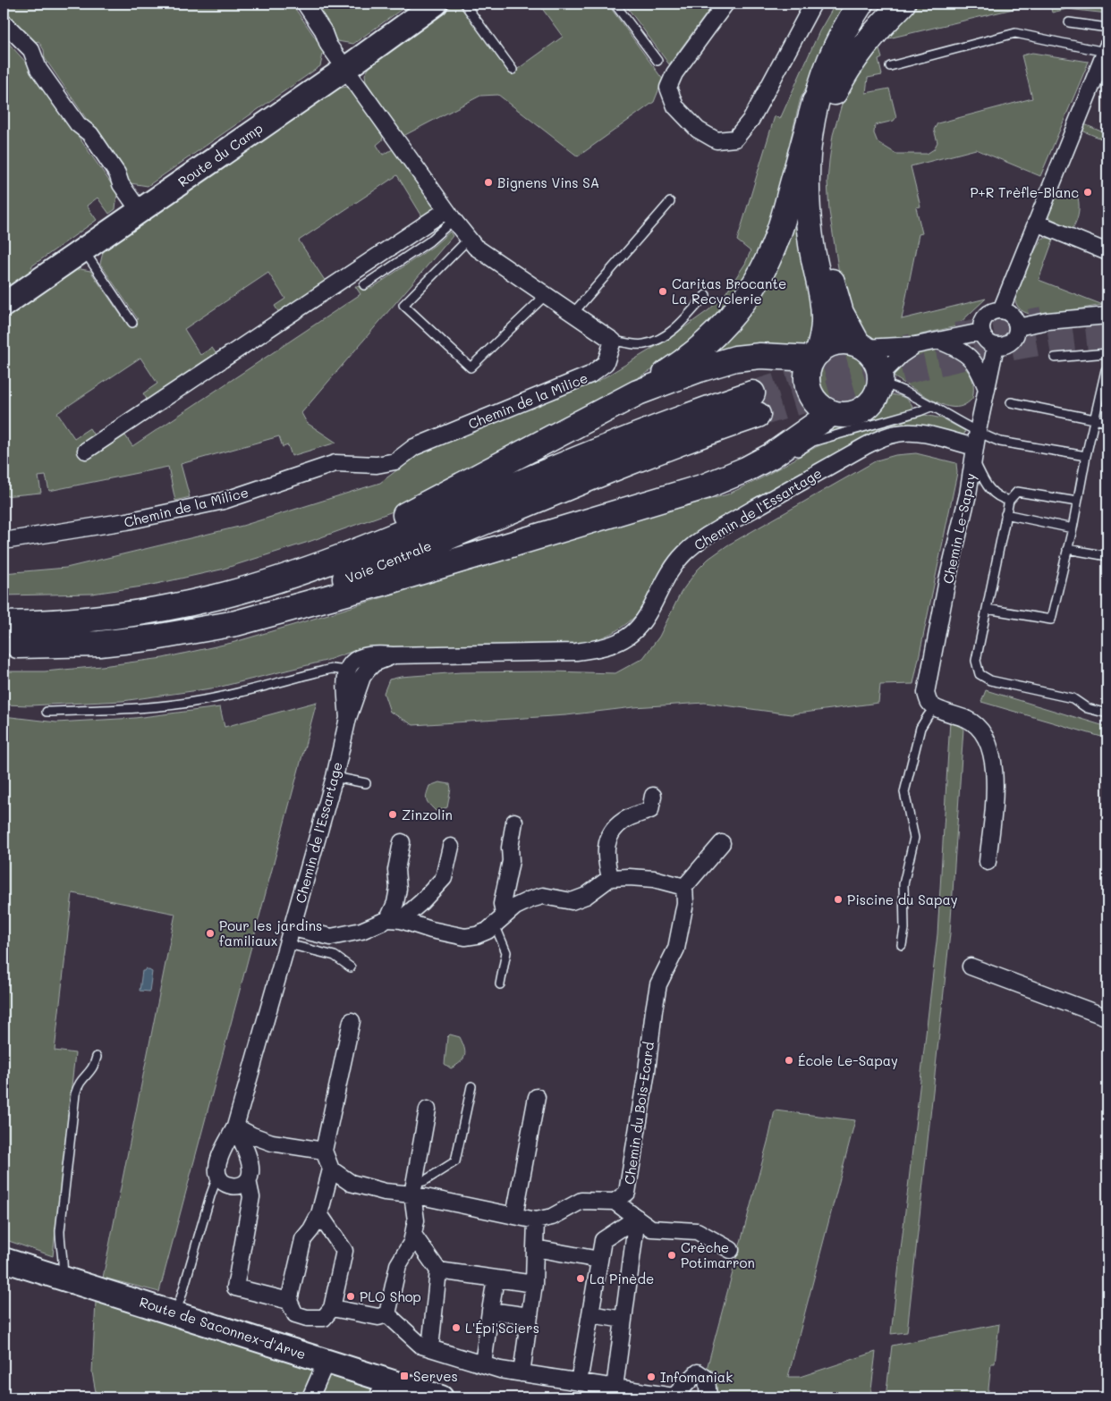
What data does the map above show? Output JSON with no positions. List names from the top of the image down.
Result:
{
  "streets": {
    "main road": ["Voie Centrale"],
    "street": [
      "Route du Camp",
      "Chemin de la Milice",
      "Chemin de l'Essartage",
      "Chemin Le-Sapay",
      "Chemin du Bois-Ecard",
      "Route de Saconnex-d'Arve"
    ]
  },
  "crossings": [
    ["Chemin de l'Essartage", "Chemin Le-Sapay"]
  ],
  "places": {
    "other": [
      "Bignens Vins SA",
      "P+R Trèfle-Blanc",
      "Caritas Brocante La Recyclerie",
      "Zinzolin",
      "Piscine du Sapay",
      "Pour les jardins familiaux",
      "École Le-Sapay",
      "Crèche Potimarron",
      "La Pinède",
      "PLO Shop",
      "L'Épi'Sciers",
      "Infomaniak"
    ],
    "transit": ["Serves"]
  }
}
